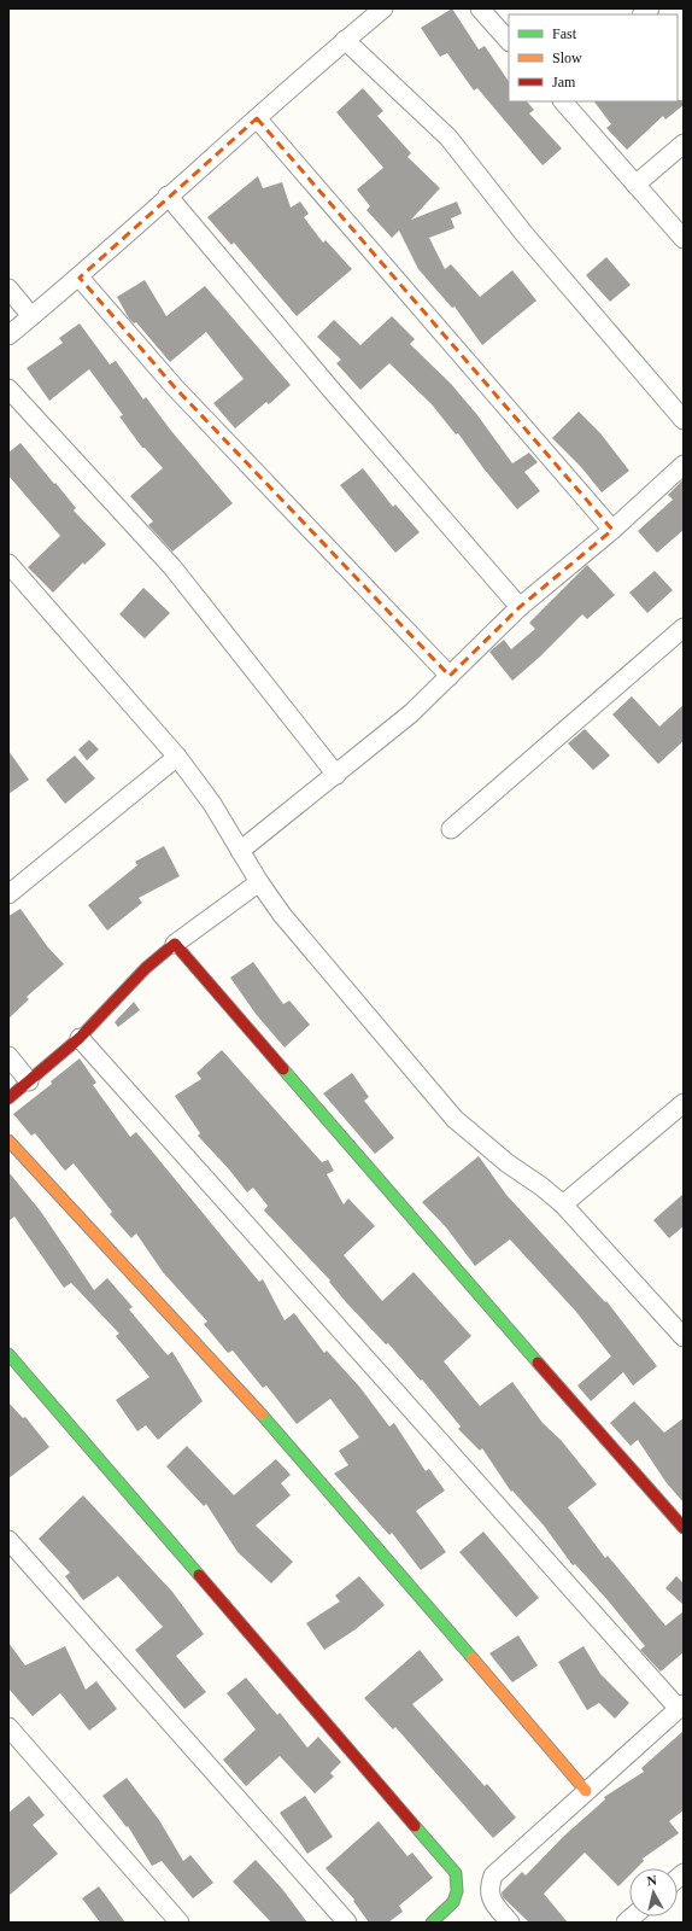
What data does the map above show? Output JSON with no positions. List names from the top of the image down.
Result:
{
  "legend": ["Fast", "Slow", "Jam"],
  "north": "top"
}
